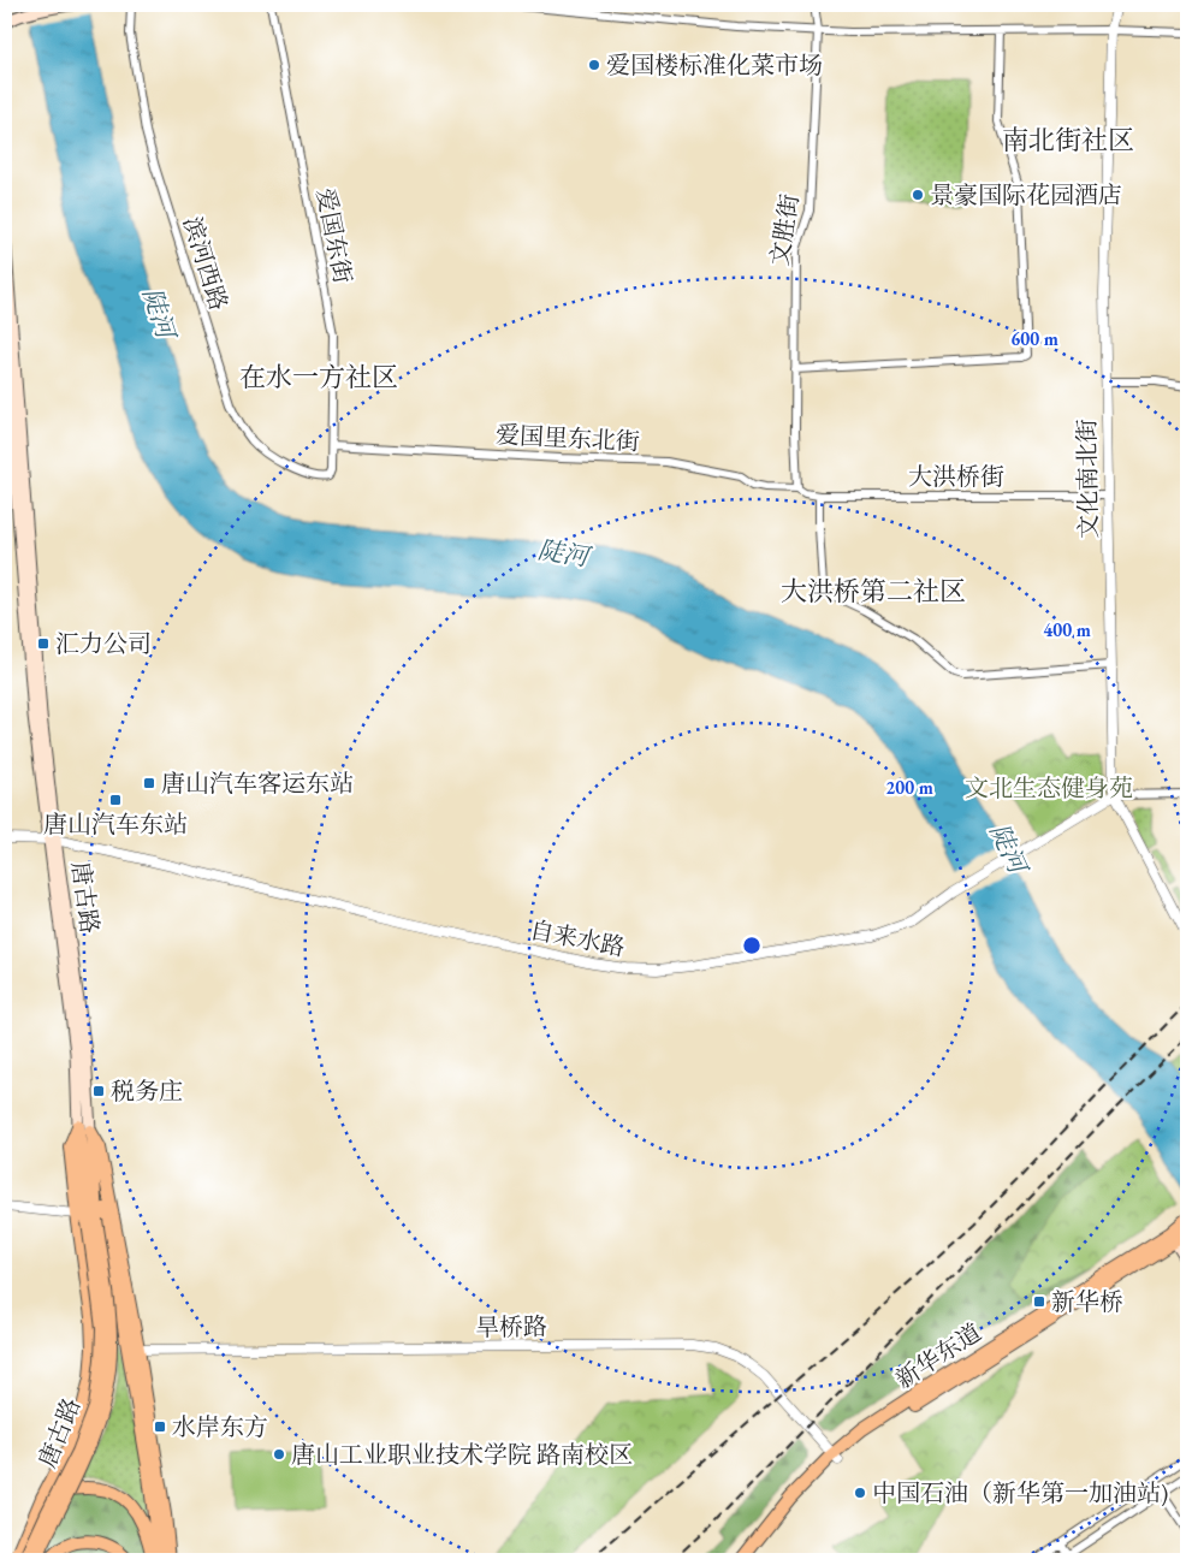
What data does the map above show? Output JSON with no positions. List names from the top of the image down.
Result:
{
  "streets": {
    "main road": ["唐古路", "新华东道"],
    "street": [
      "文胜街",
      "爱国东街",
      "滨河西路",
      "爱国里东北街",
      "大洪桥街",
      "文化南北街",
      "自来水路",
      "旱桥路"
    ]
  },
  "crossings": [
    ["文胜街", "爱国里东北街"],
    ["文胜街", "大洪桥街"],
    ["爱国东街", "滨河西路"],
    ["爱国东街", "爱国里东北街"],
    ["爱国里东北街", "大洪桥街"],
    ["大洪桥街", "文化南北街"],
    ["文化南北街", "自来水路"],
    ["唐古路", "自来水路"],
    ["旱桥路", "新华东道"]
  ],
  "districts": ["南北街社区", "在水一方社区", "大洪桥第二社区"],
  "water": ["陡河"],
  "parks": ["文北生态健身苑"],
  "places": {
    "other": [
      "爱国楼标准化菜市场",
      "景豪国际花园酒店",
      "唐山工业职业技术学院 路南校区",
      "中国石油（新华第一加油站)"
    ],
    "transit": [
      "汇力公司",
      "唐山汽车客运东站",
      "唐山汽车东站",
      "税务庄",
      "新华桥",
      "水岸东方"
    ]
  },
  "rings": ["600 m", "400 m", "200 m"]
}
